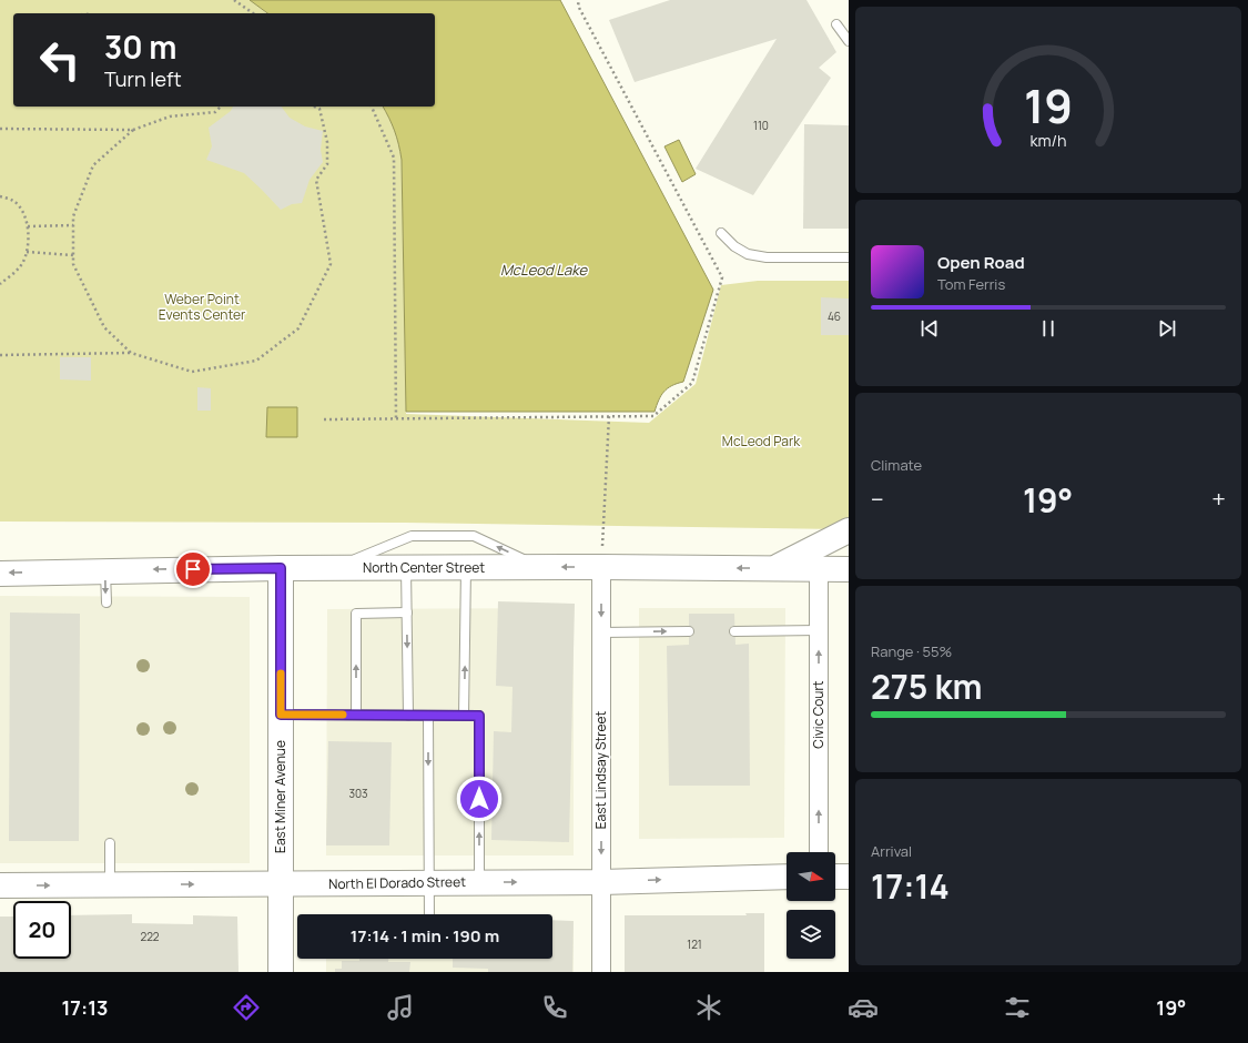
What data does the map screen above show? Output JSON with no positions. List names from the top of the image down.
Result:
{
  "streets": {
    "main road": ["North Center Street", "East Miner Avenue", "North El Dorado Street"],
    "street": ["Civic Court", "East Lindsay Street"]
  },
  "crossings": [
    ["North Center Street", "Civic Court"],
    ["North Center Street", "East Lindsay Street"],
    ["North Center Street", "East Miner Avenue"],
    ["East Lindsay Street", "North El Dorado Street"],
    ["East Miner Avenue", "North El Dorado Street"]
  ],
  "one_way": [
    "North Center Street",
    "Civic Court",
    "East Lindsay Street",
    "North El Dorado Street"
  ],
  "water": ["McLeod Lake"],
  "parks": ["Weber Point Events Center", "McLeod Park"],
  "house_numbers": [
    "110",
    "46",
    "303",
    "222",
    "121"
  ],
  "north": "right",
  "page": {
    "turn": ["30 m", "Turn left"],
    "song": ["Open Road", "Tom Ferris"],
    "tile": [
      "Climate",
      ["Range · 55%", "275 km"],
      ["Arrival", "17:14"]
    ],
    "heat": ["−", "19°", "+"],
    "limit": "20",
    "trip": "17:14 · 1 min · 190 m",
    "tabs": ["17:13", "19°"],
    "gauge": ["19", "km/h"]
  }
}
